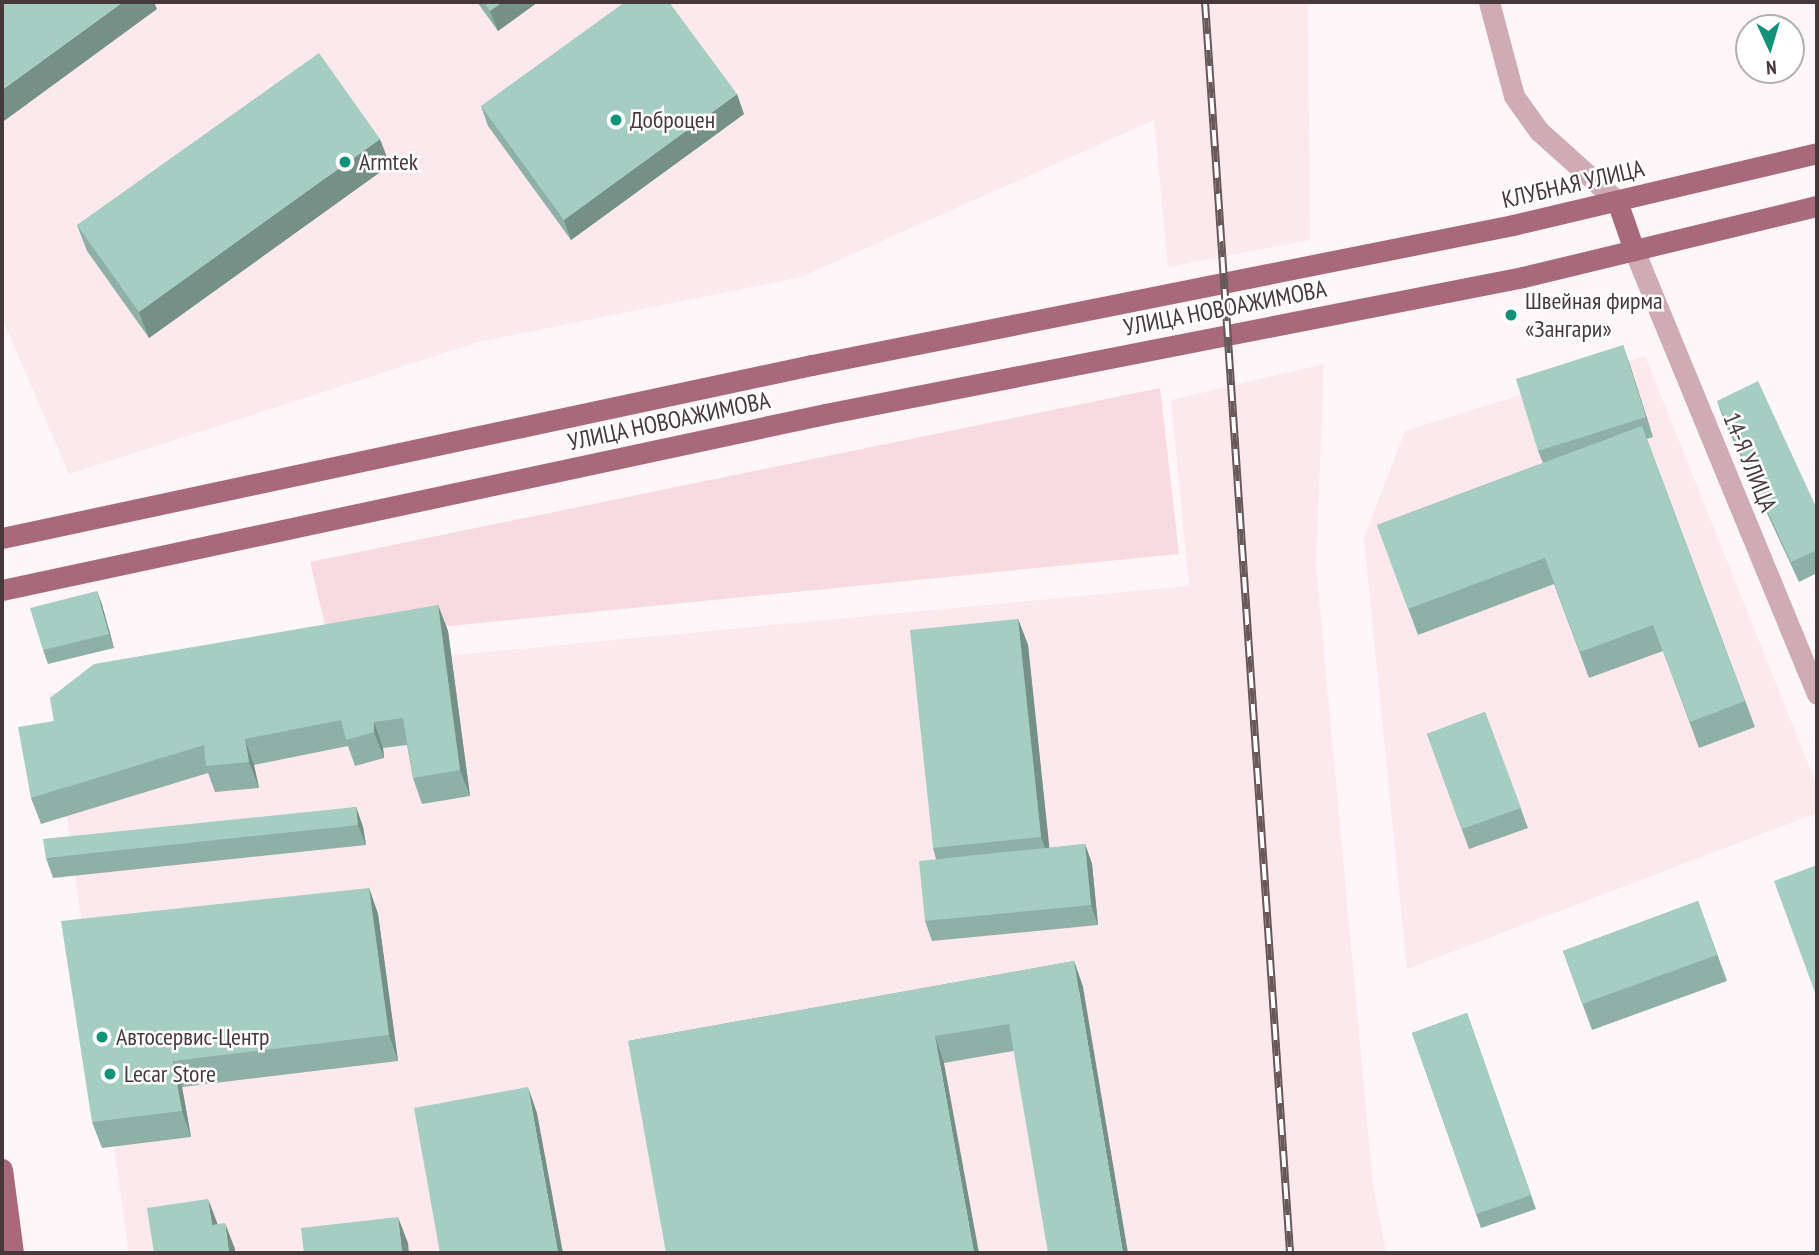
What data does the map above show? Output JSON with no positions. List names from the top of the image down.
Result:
{
  "streets": {
    "main road": ["КЛУБНАЯ УЛИЦА", "УЛИЦА НОВОАЖИМОВА"],
    "street": ["14-Я УЛИЦА"]
  },
  "crossings": [
    ["КЛУБНАЯ УЛИЦА", "УЛИЦА НОВОАЖИМОВА"],
    ["УЛИЦА НОВОАЖИМОВА", "14-Я УЛИЦА"]
  ],
  "places": [
    "Доброцен",
    "Armtek",
    "Швейная фирма «Зангари»",
    "Автосервис-Центр",
    "Lecar Store"
  ],
  "north": "bottom"
}
